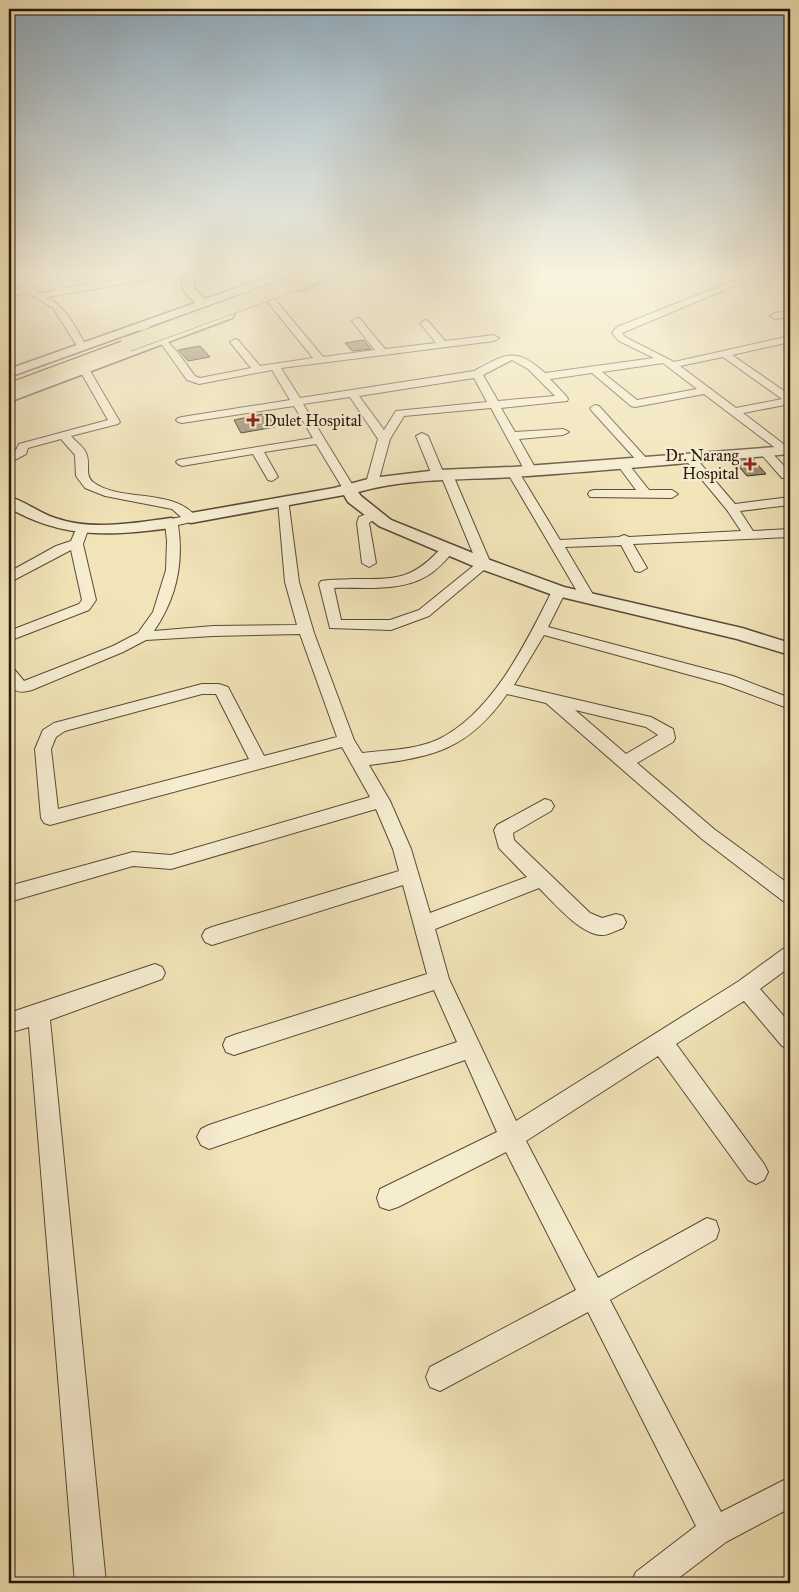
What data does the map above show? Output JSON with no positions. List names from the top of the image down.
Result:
{
  "places": {
    "health": ["Dulet Hospital", "Dr. Narang Hospital"]
  }
}
